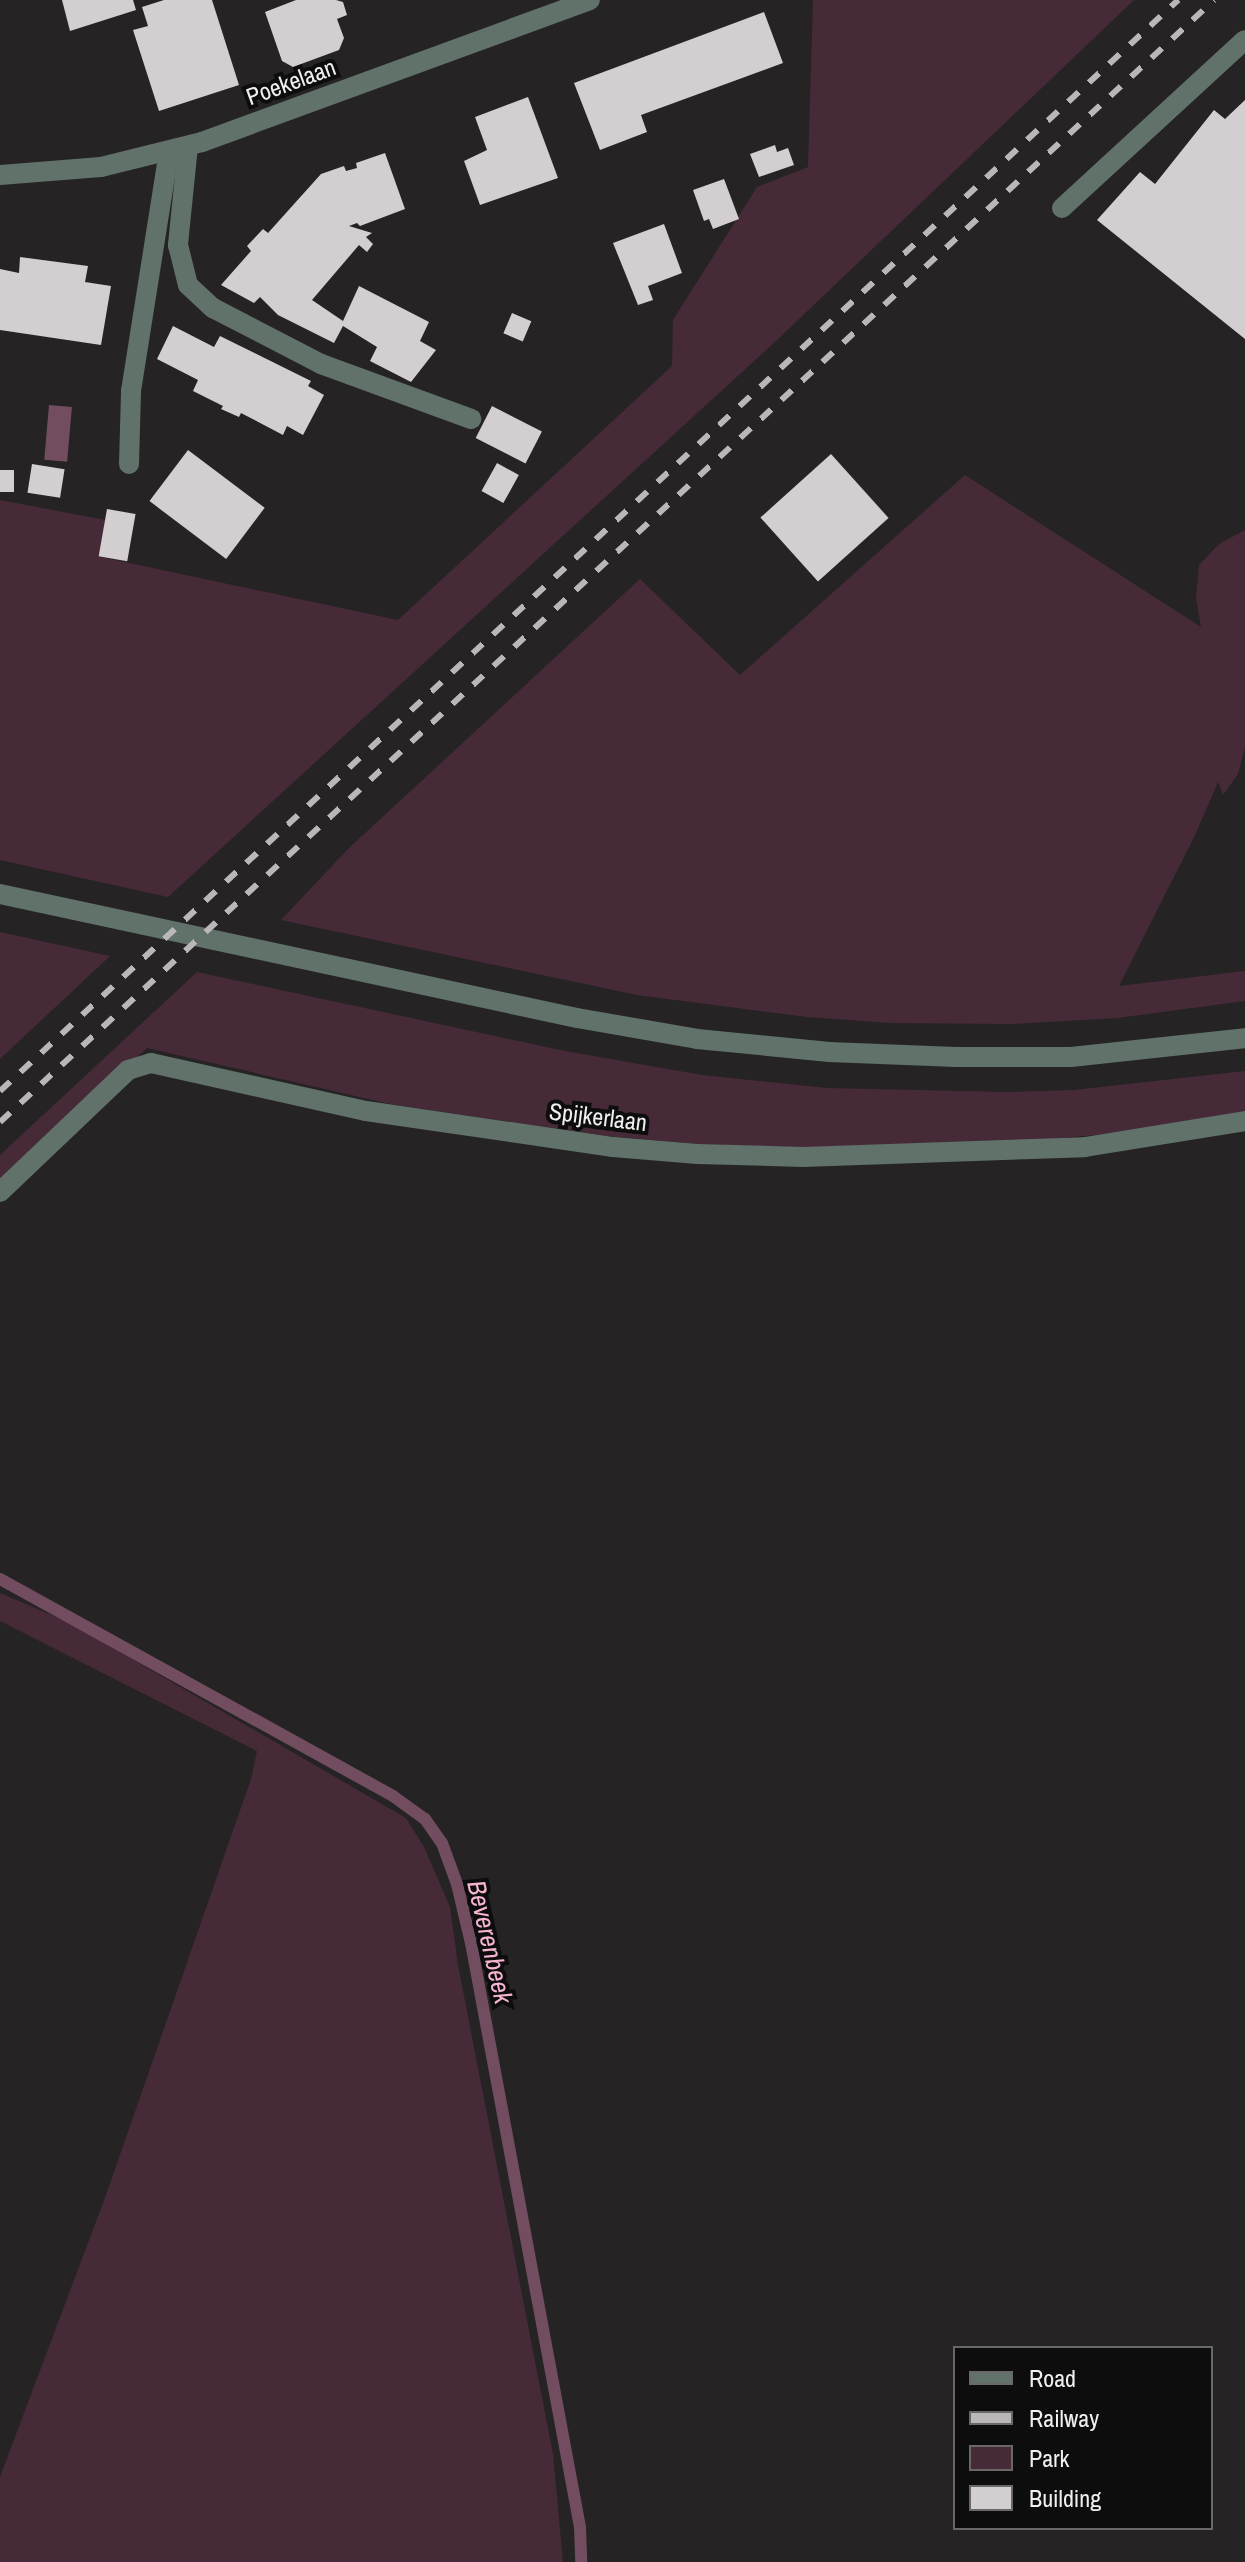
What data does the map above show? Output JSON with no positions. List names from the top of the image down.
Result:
{
  "streets": {
    "street": ["Poekelaan", "Spijkerlaan"]
  },
  "water": ["Beverenbeek"],
  "legend": [
    "Road",
    "Railway",
    "Park",
    "Building"
  ]
}
